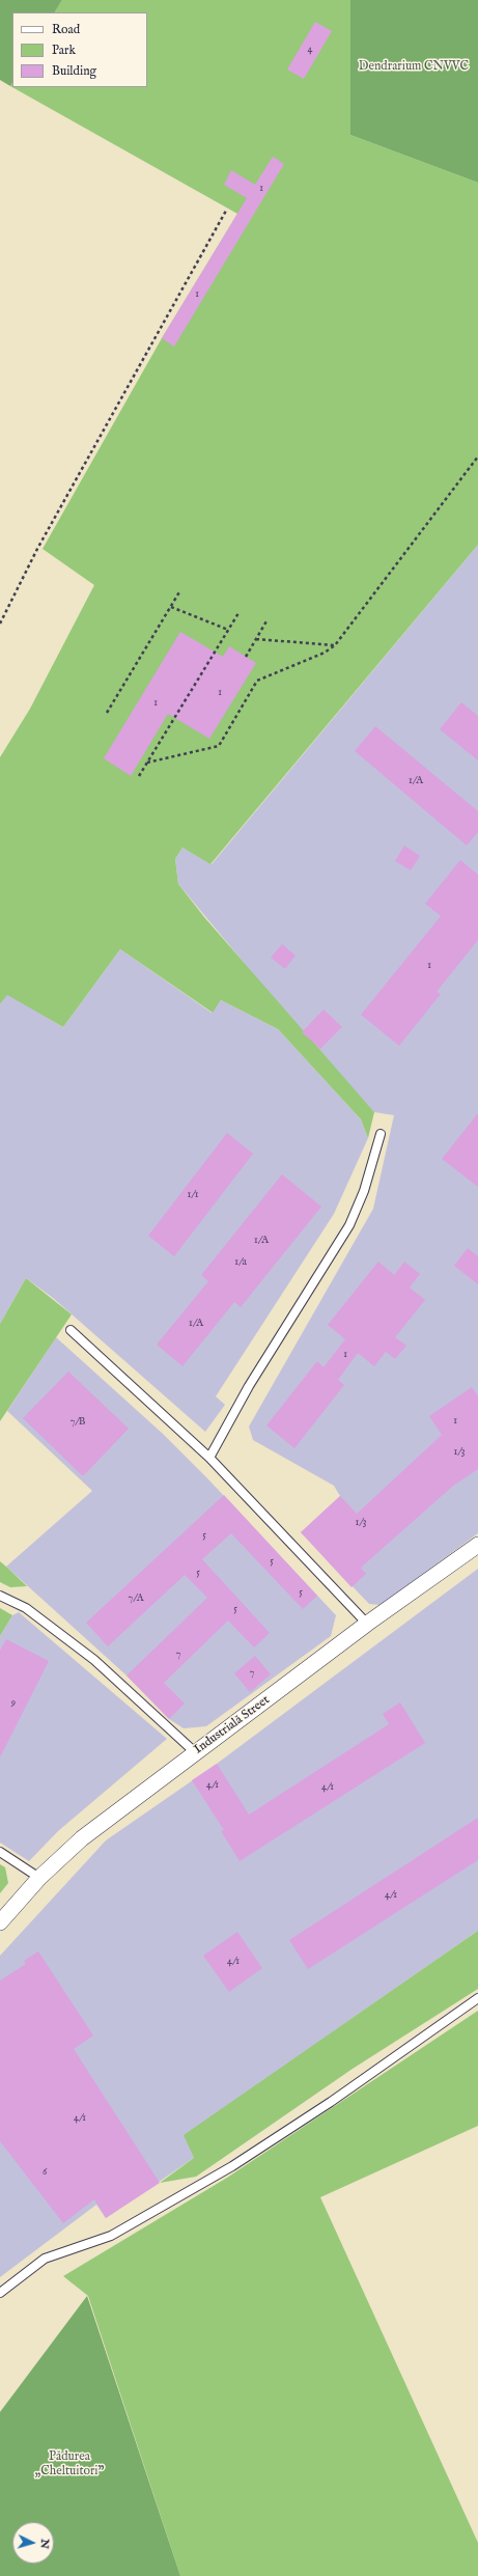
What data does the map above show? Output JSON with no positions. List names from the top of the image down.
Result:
{
  "streets": {
    "street": ["Industrială Street"]
  },
  "parks": ["Dendrarium CNVVC", "Pădurea „Cheltuitori”"],
  "house_numbers": [
    "4",
    "1",
    "1",
    "1",
    "1",
    "1/A",
    "1",
    "1/1",
    "1/A",
    "1/a",
    "1/A",
    "1",
    "1",
    "7/B",
    "1/3",
    "1/3",
    "5",
    "5",
    "5",
    "5",
    "7/A",
    "5",
    "7",
    "7",
    "9",
    "4/1",
    "4/1",
    "4/1",
    "4/1",
    "4/1",
    "6"
  ],
  "legend": ["Road", "Park", "Building"],
  "north": "right"
}
